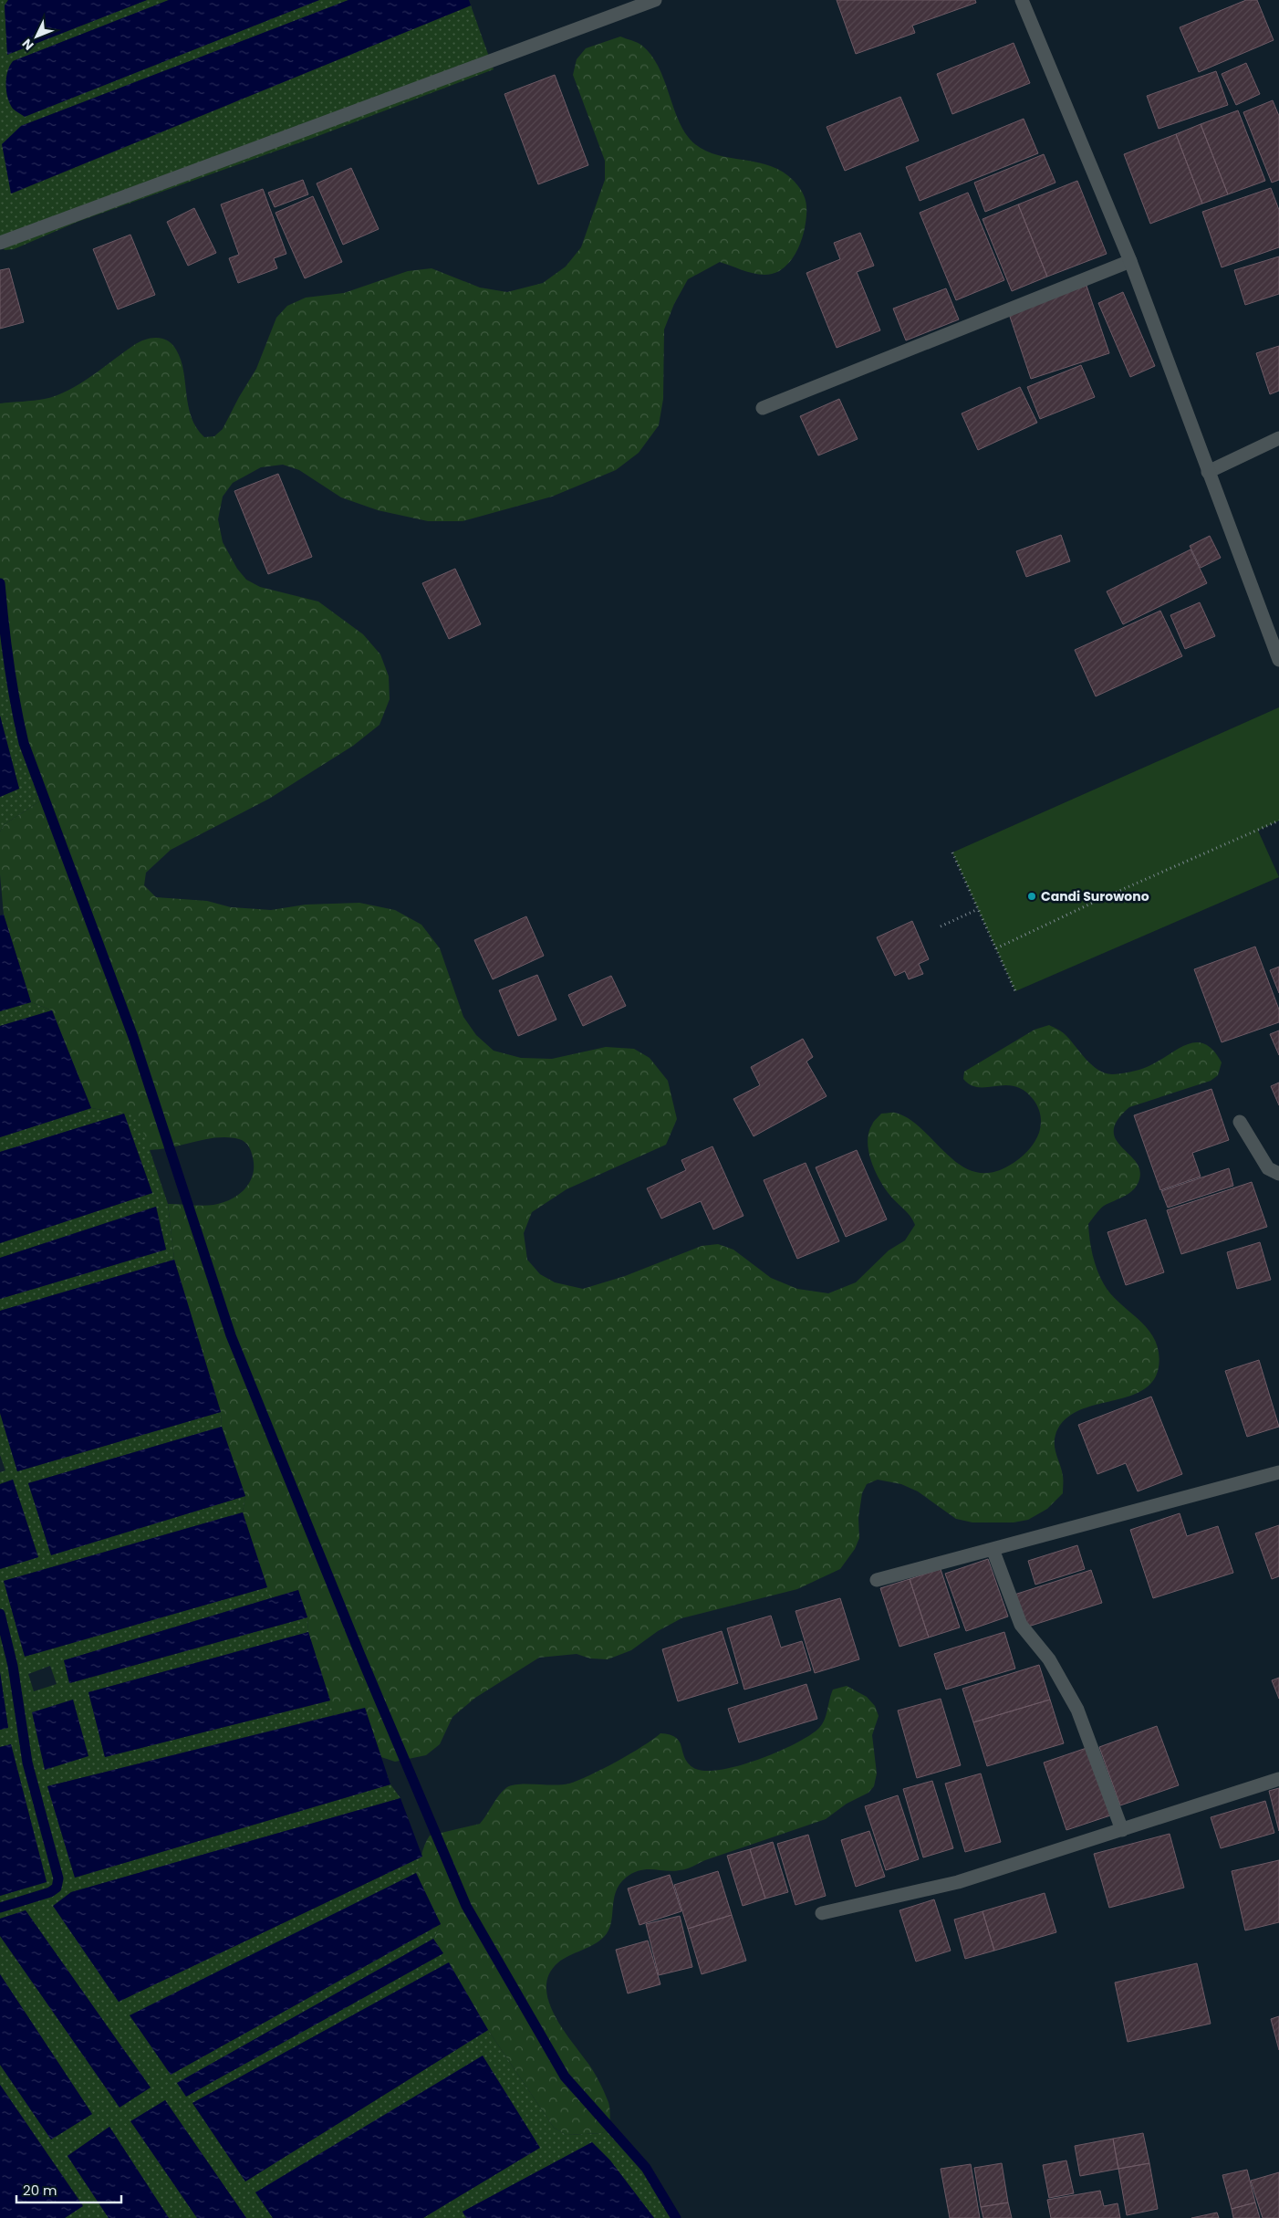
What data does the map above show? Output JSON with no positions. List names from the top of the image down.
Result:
{
  "places": ["Candi Surowono"],
  "scale_bar": "20 m",
  "north": "bottom left"
}
